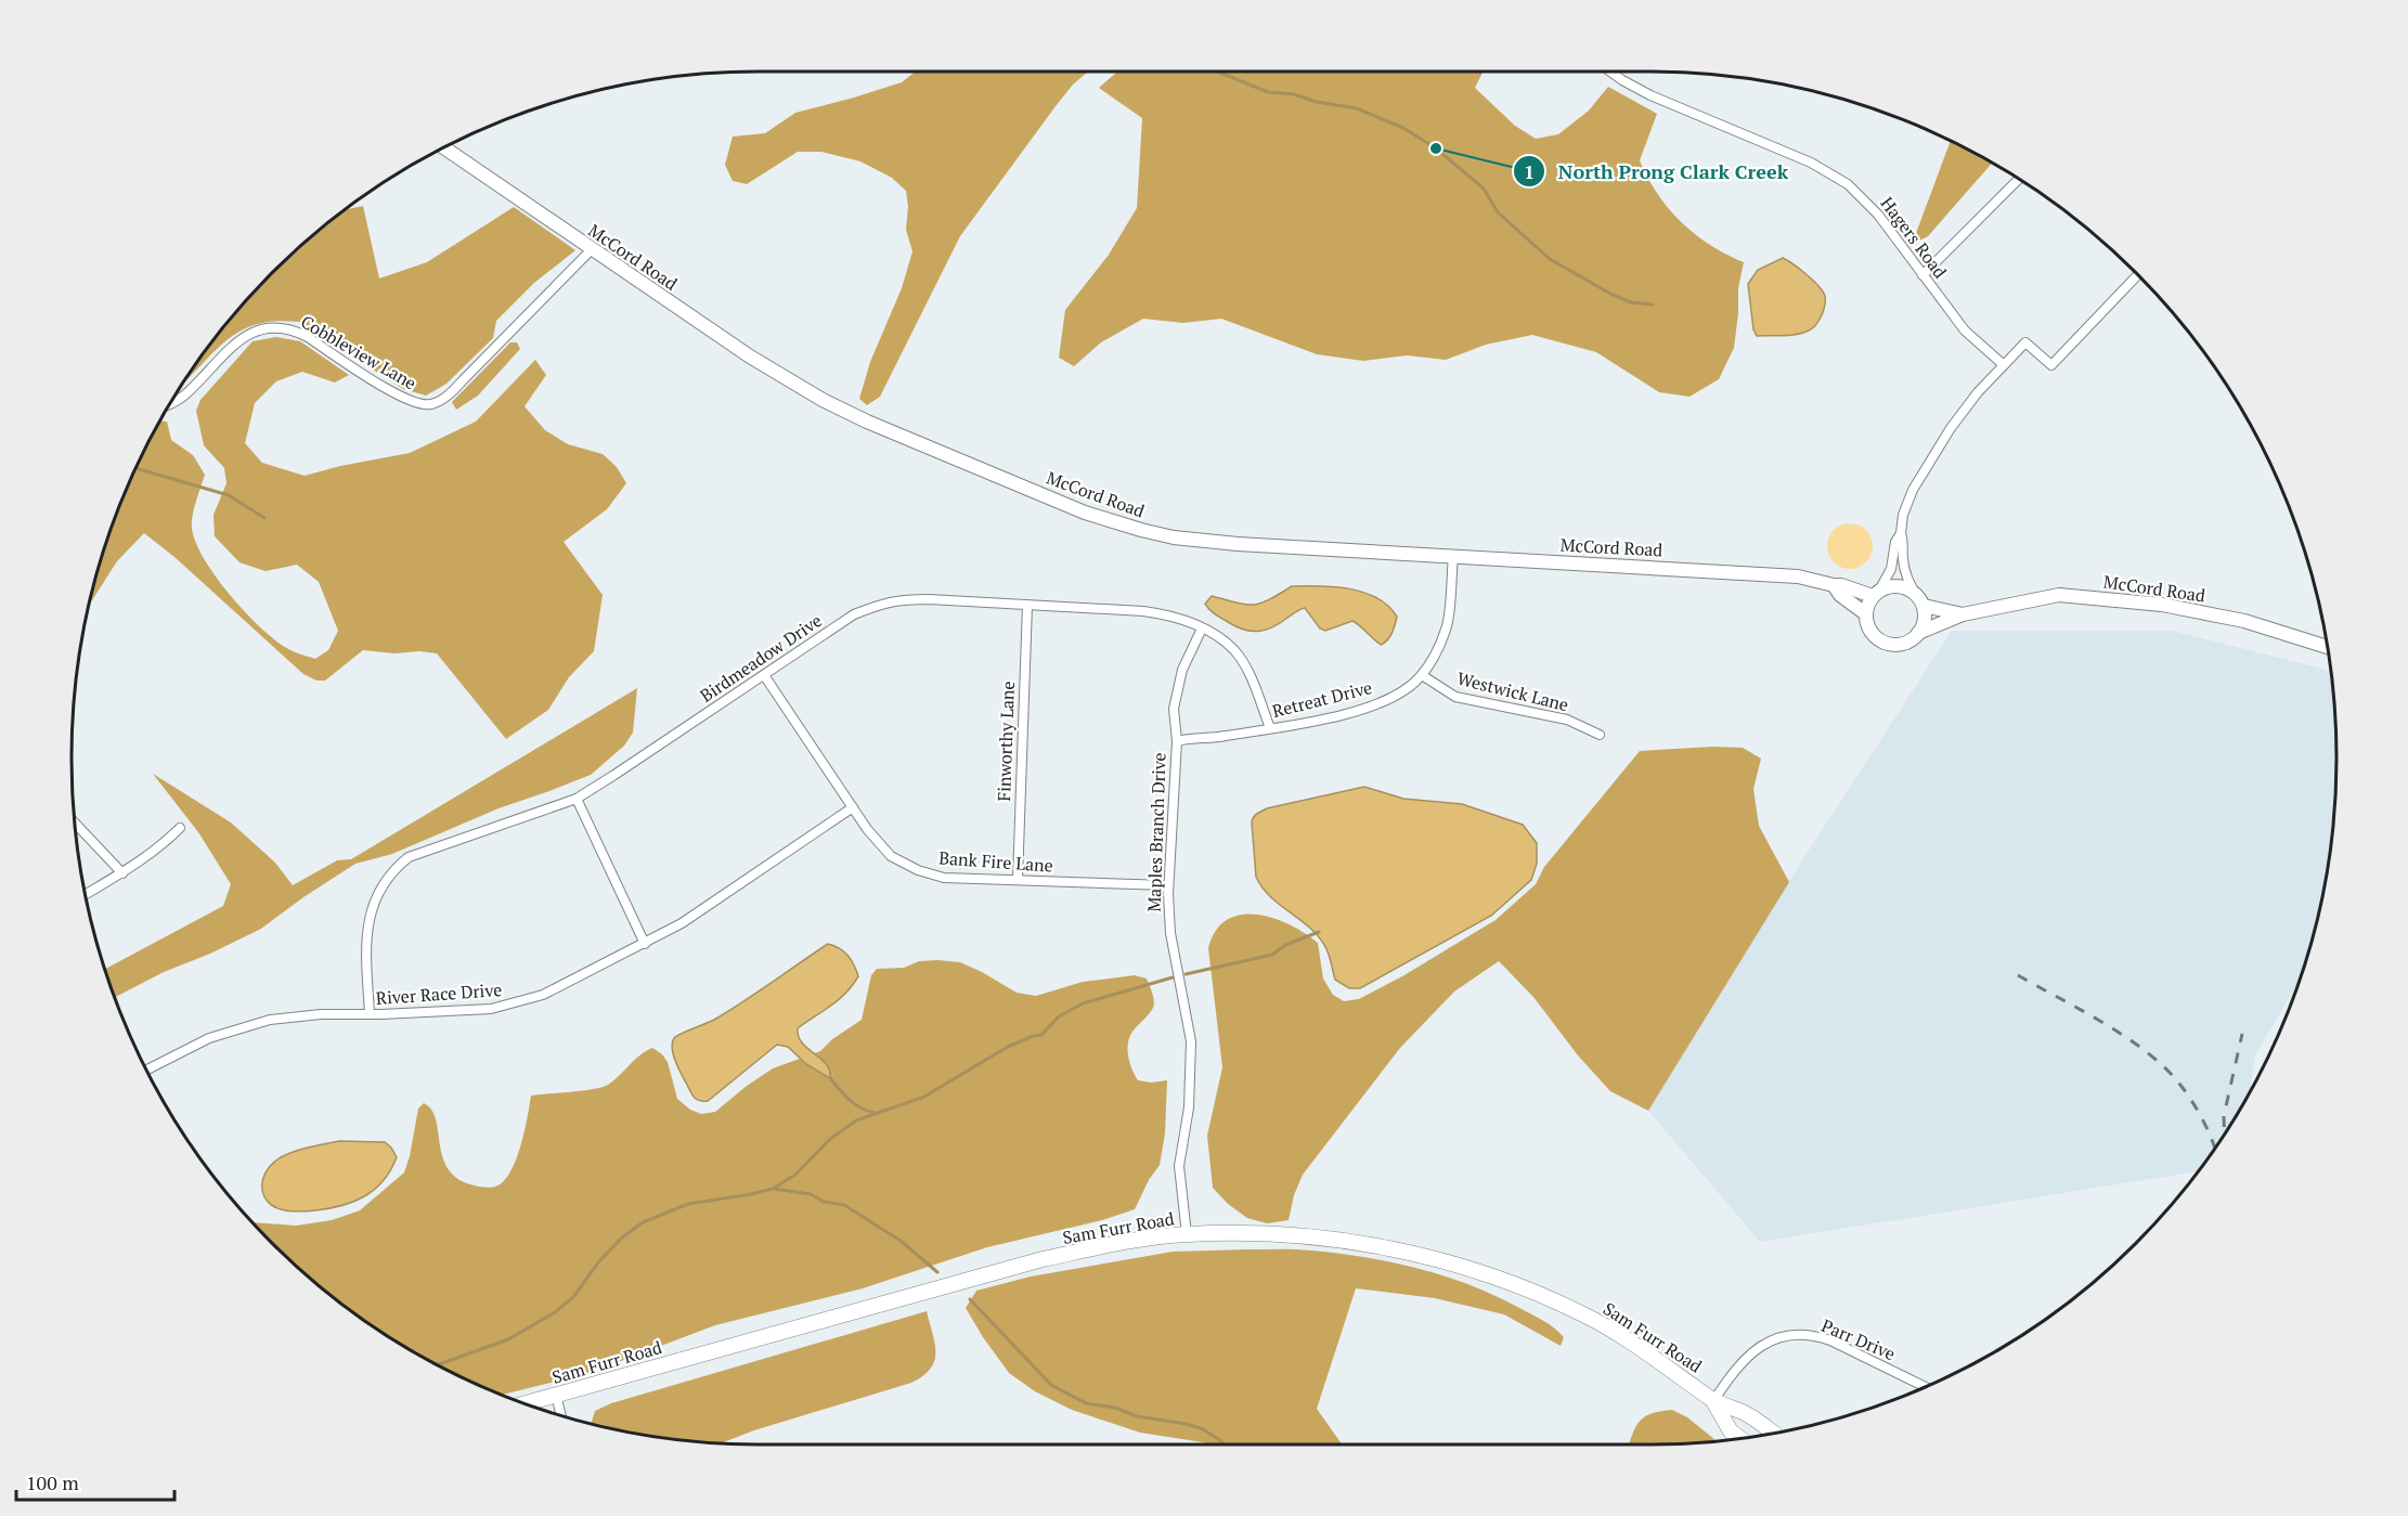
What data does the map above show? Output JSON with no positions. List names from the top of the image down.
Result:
{
  "streets": {
    "main road": ["Sam Furr Road"],
    "street": [
      "Hagers Road",
      "McCord Road",
      "Cobbleview Lane",
      "Birdmeadow Drive",
      "Westwick Lane",
      "Retreat Drive",
      "Finworthy Lane",
      "Maples Branch Drive",
      "Bank Fire Lane",
      "River Race Drive",
      "Parr Drive"
    ]
  },
  "crossings": [
    ["McCord Road", "Cobbleview Lane"],
    ["McCord Road", "Retreat Drive"],
    ["Birdmeadow Drive", "Retreat Drive"],
    ["Birdmeadow Drive", "Finworthy Lane"],
    ["Birdmeadow Drive", "Maples Branch Drive"],
    ["Birdmeadow Drive", "Bank Fire Lane"],
    ["Birdmeadow Drive", "River Race Drive"],
    ["Westwick Lane", "Retreat Drive"],
    ["Retreat Drive", "Maples Branch Drive"],
    ["Finworthy Lane", "Bank Fire Lane"],
    ["Maples Branch Drive", "Bank Fire Lane"],
    ["Maples Branch Drive", "Sam Furr Road"],
    ["Bank Fire Lane", "River Race Drive"],
    ["Sam Furr Road", "Parr Drive"]
  ],
  "places": ["North Prong Clark Creek"],
  "scale_bar": "100 m"
}
